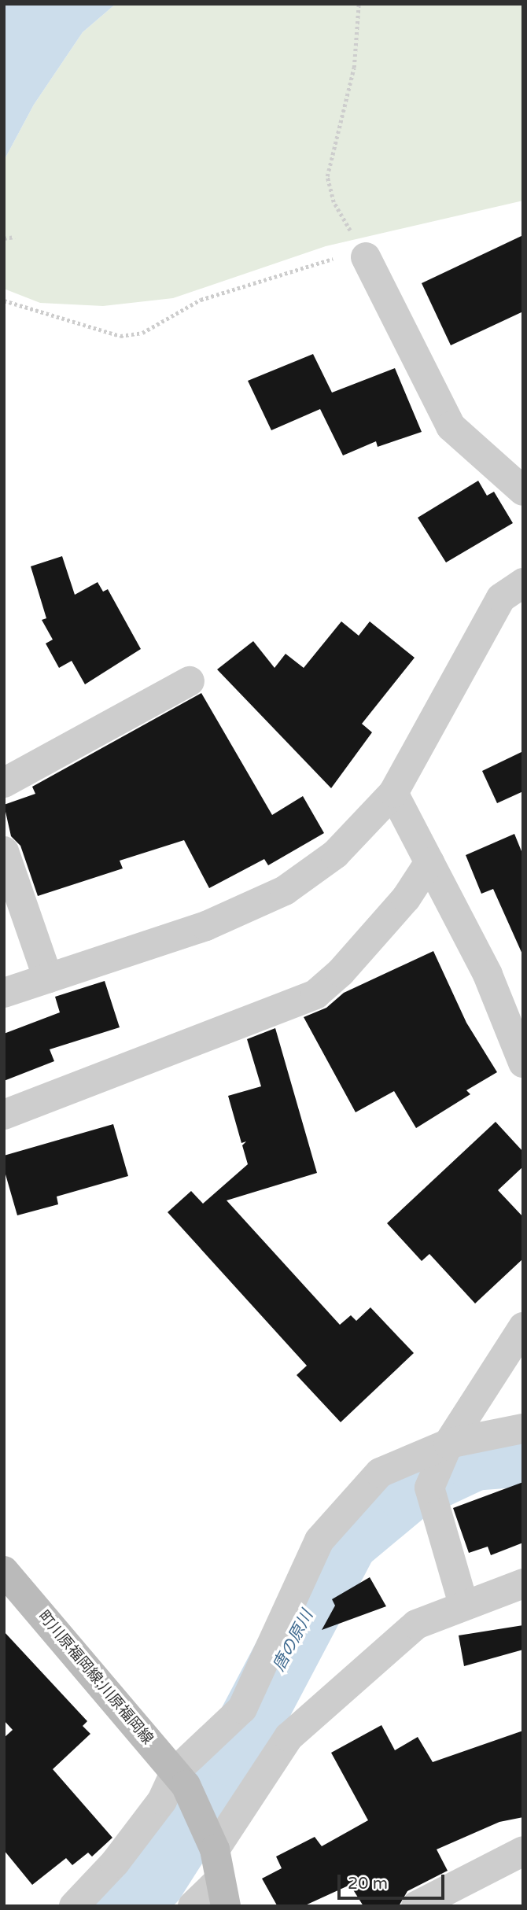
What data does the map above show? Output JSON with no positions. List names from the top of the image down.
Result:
{
  "streets": {
    "main road": ["町川原福岡線;川原福岡線"]
  },
  "water": ["唐の原川"],
  "scale_bar": "20 m"
}
